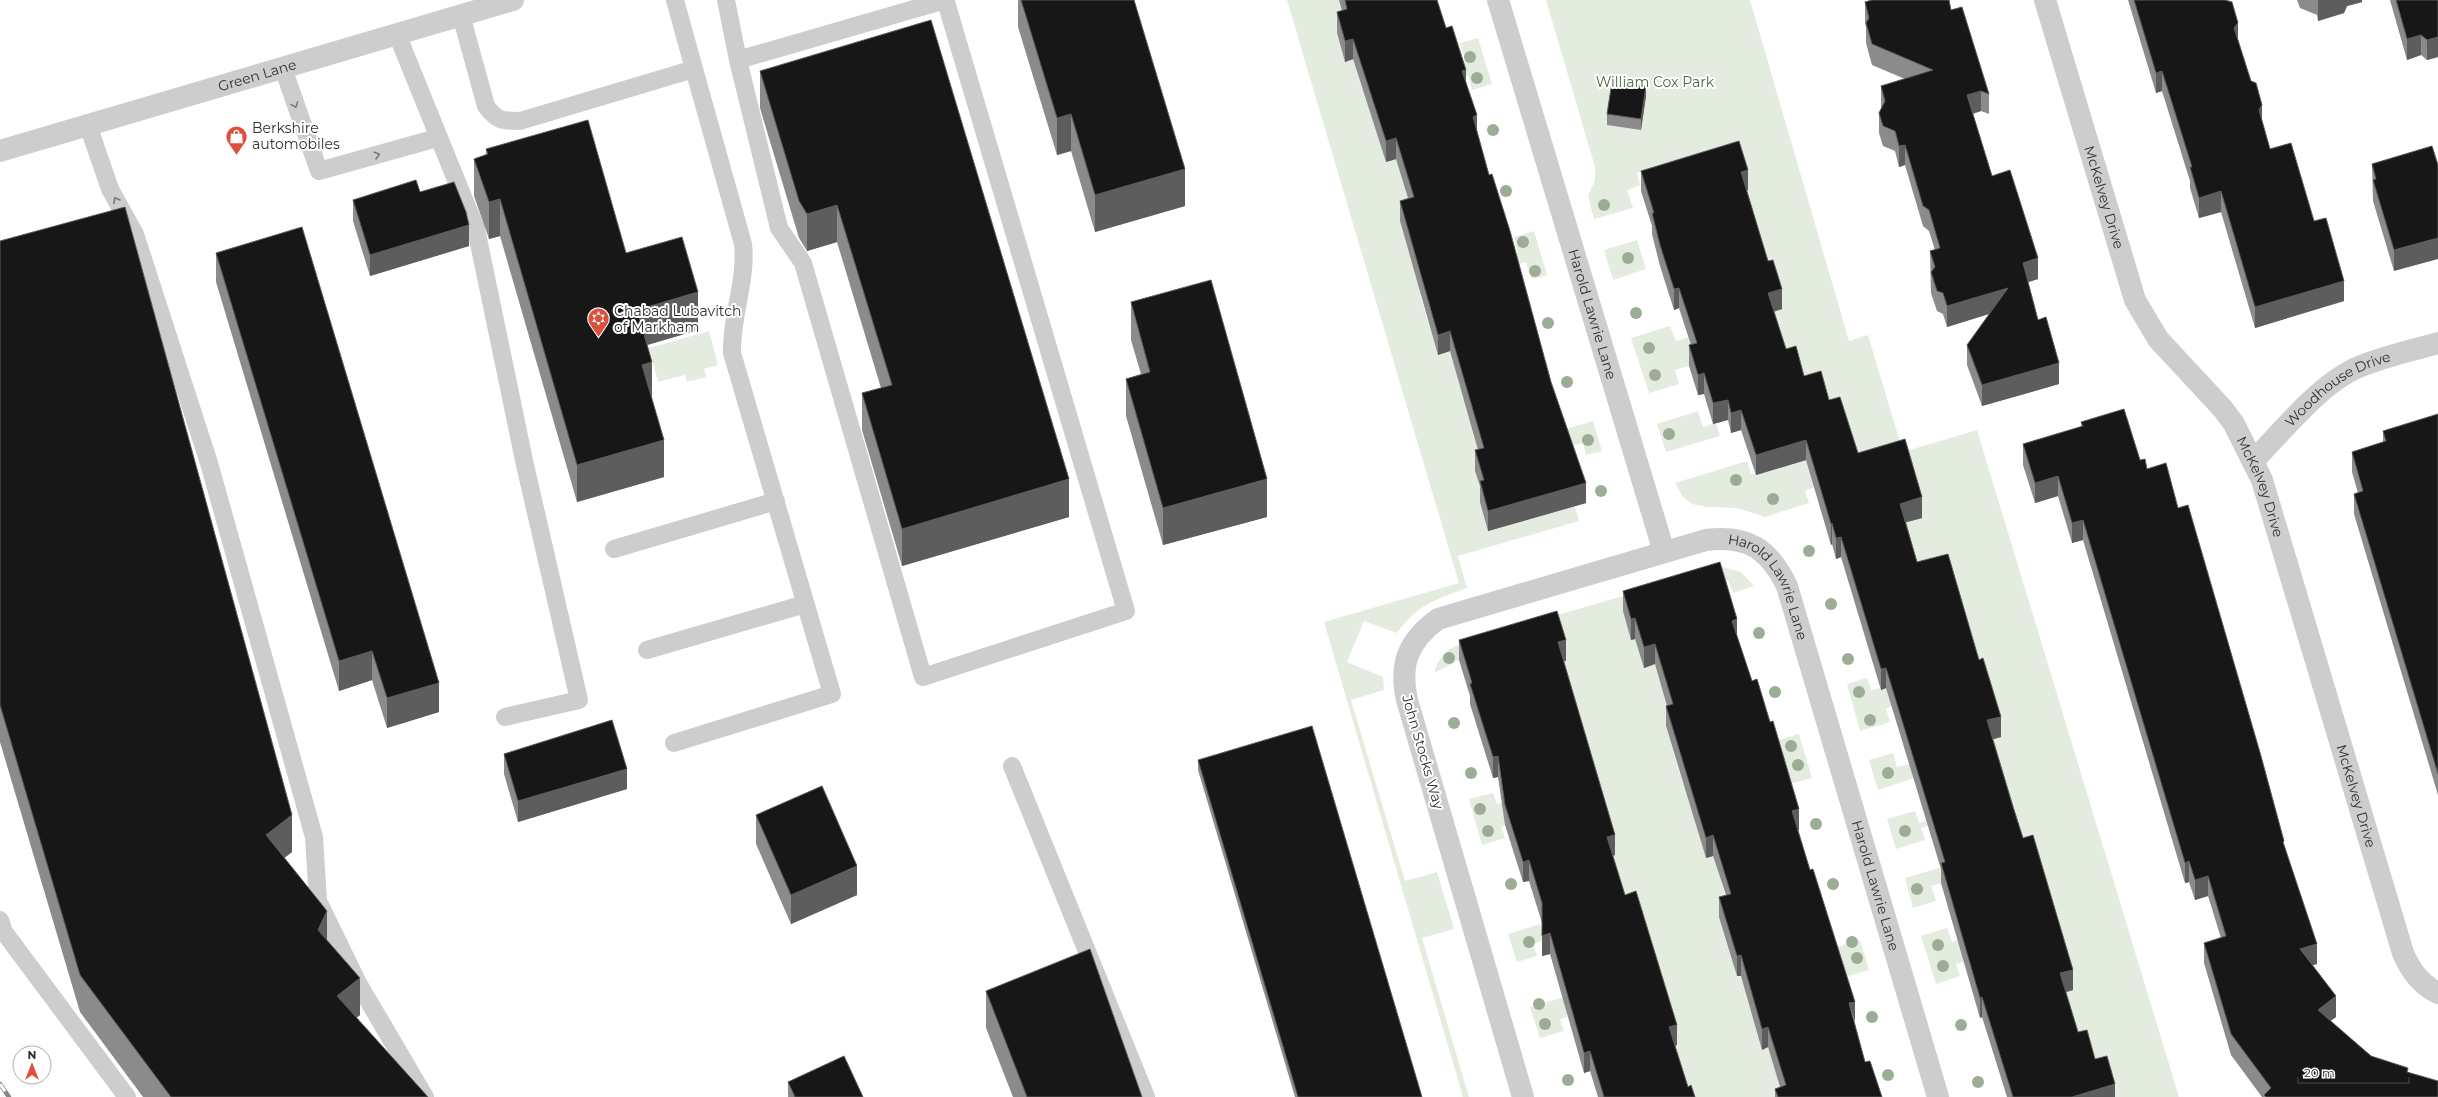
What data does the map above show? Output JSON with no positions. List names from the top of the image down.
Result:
{
  "streets": {
    "street": [
      "Green Lane",
      "McKelvey Drive",
      "Harold Lawrie Lane",
      "Woodhouse Drive",
      "John Stocks Way"
    ]
  },
  "crossings": [
    ["McKelvey Drive", "Woodhouse Drive"],
    ["Harold Lawrie Lane", "John Stocks Way"]
  ],
  "parks": ["William Cox Park"],
  "places": {
    "shop": ["Berkshire automobiles"],
    "synagogue": ["Chabad Lubavitch of Markham"]
  },
  "scale_bar": "20 m",
  "north": "top"
}
